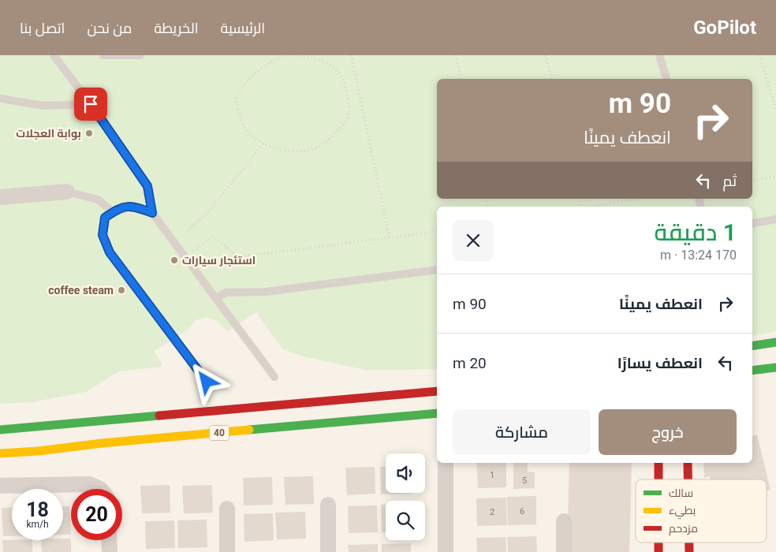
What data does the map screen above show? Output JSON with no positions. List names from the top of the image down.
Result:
{
  "streets": {
    "main road": ["40"]
  },
  "places": ["بوابة العجلات", "استئجار سيارات", "coffee steam"],
  "house_numbers": [
    "1",
    "5",
    "6",
    "2"
  ],
  "legend": ["سالك", "بطيء", "مزدحم"],
  "page": {
    "header": "GoPilot",
    "nav": [
      "الرئيسية",
      "الخريطة",
      "من نحن",
      "اتصل بنا"
    ],
    "turn": ["90 m", "انعطف يمينًا"],
    "then": "ثم",
    "heading": ["1 دقيقة", "170 m · 13:24"],
    "list": [
      {
        "name": "انعطف يمينًا",
        "value": "90 m"
      },
      {
        "name": "انعطف يسارًا",
        "value": "20 m"
      }
    ],
    "buttons": ["خروج", "مشاركة"],
    "speed": "18 km/h",
    "limit": "20"
  }
}
